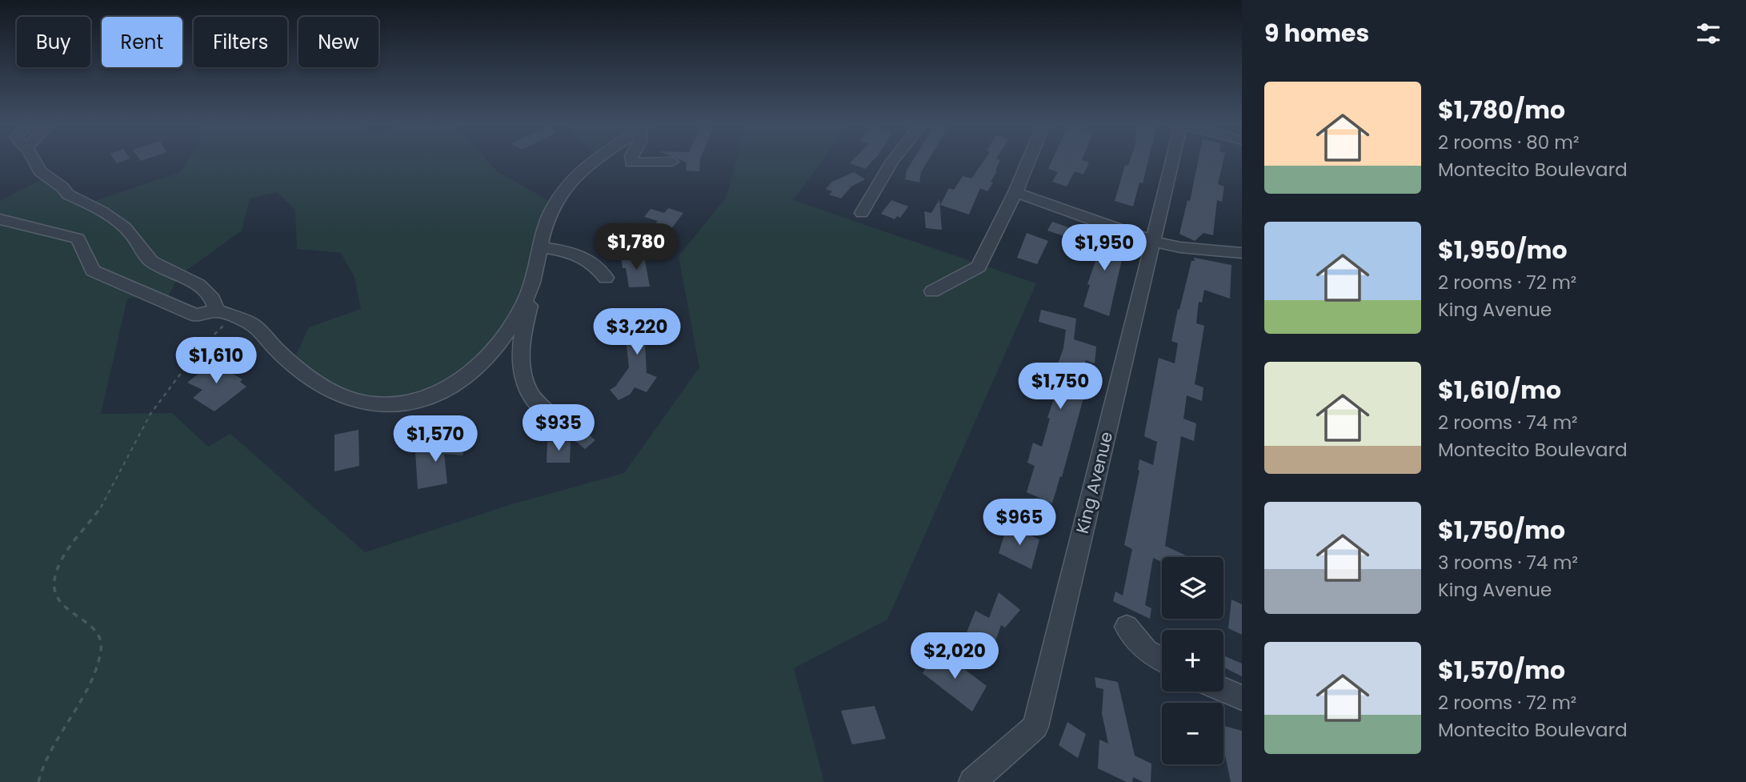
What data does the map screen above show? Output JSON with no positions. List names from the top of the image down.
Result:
{
  "streets": {
    "street": ["King Avenue"]
  },
  "page": {
    "heading": "9 homes",
    "chip": [
      "Buy",
      "Rent",
      "Filters",
      "New"
    ],
    "list": [
      {
        "name": "$1,780/mo",
        "note": "2 rooms · 80 m² · Montecito Boulevard"
      },
      {
        "name": "$1,950/mo",
        "note": "2 rooms · 72 m² · King Avenue"
      },
      {
        "name": "$1,610/mo",
        "note": "2 rooms · 74 m² · Montecito Boulevard"
      },
      {
        "name": "$1,750/mo",
        "note": "3 rooms · 74 m² · King Avenue"
      },
      {
        "name": "$1,570/mo",
        "note": "2 rooms · 72 m² · Montecito Boulevard"
      }
    ],
    "price": [
      "$1,780",
      "$1,950",
      "$3,220",
      "$1,610",
      "$1,750",
      "$935",
      "$1,570",
      "$965",
      "$2,020"
    ],
    "map_buttons": ["+", "−"]
  }
}
